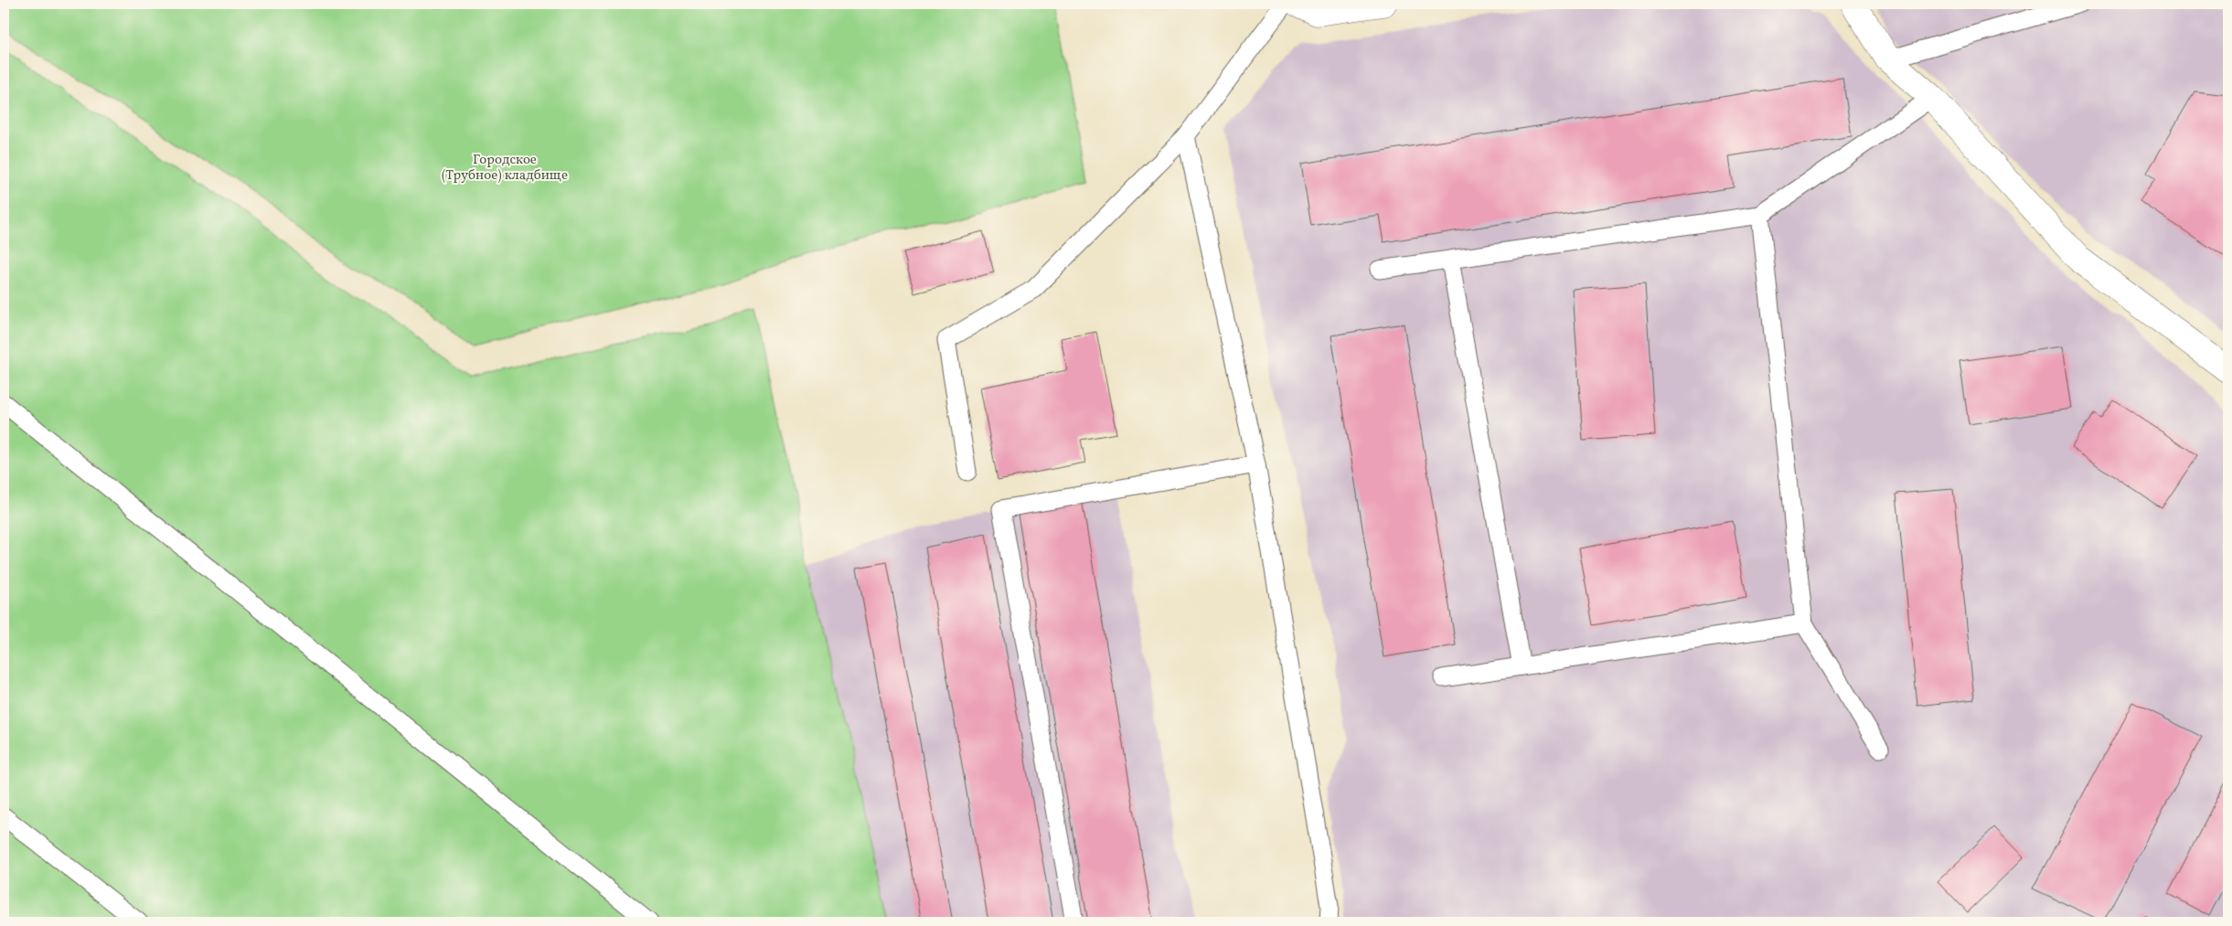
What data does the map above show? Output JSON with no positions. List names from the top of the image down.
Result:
{
  "parks": ["Городское (Трубное) кладбище"]
}
